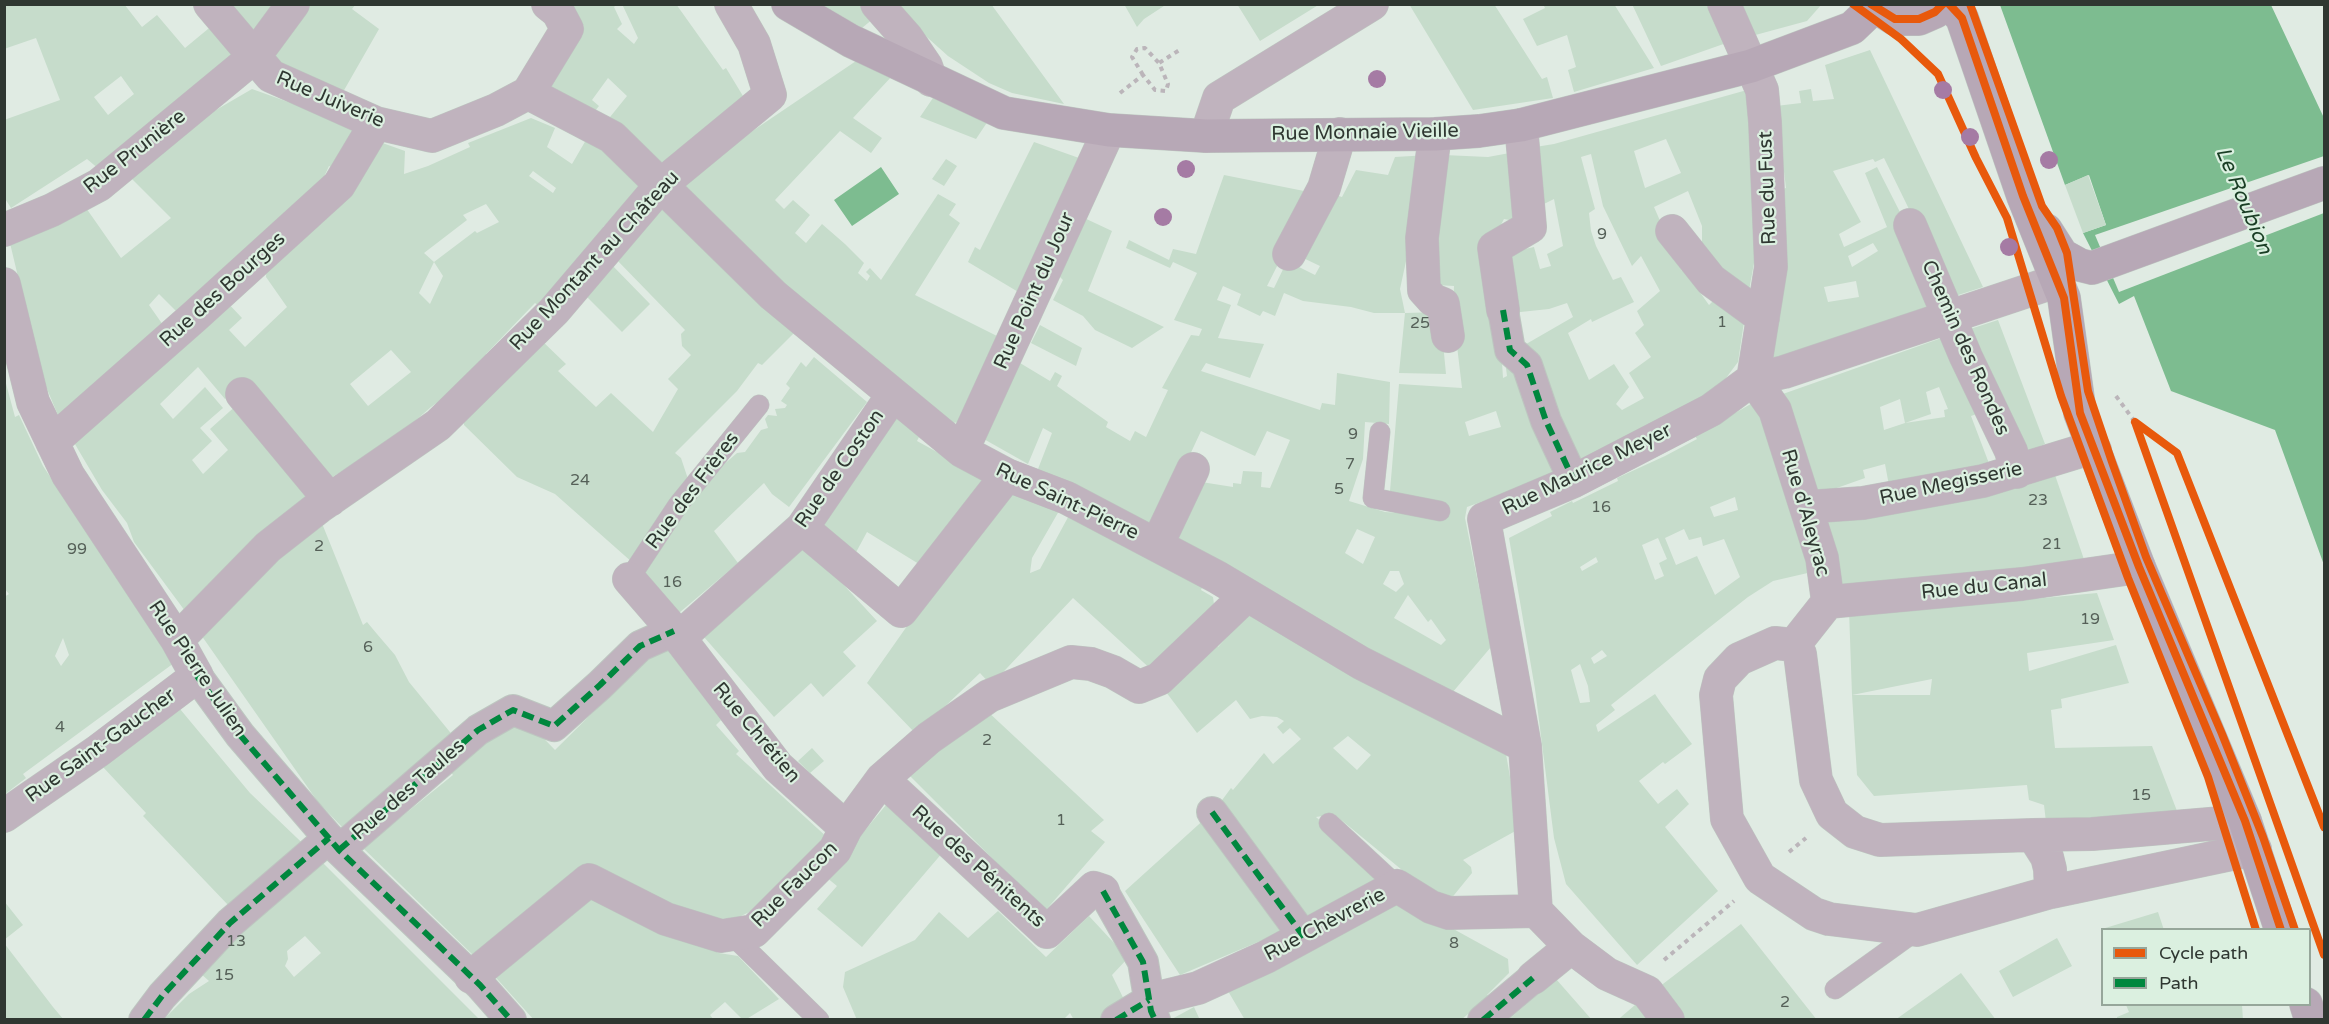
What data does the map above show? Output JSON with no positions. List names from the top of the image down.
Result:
{
  "streets": {
    "main road": ["Rue Monnaie Vieille"],
    "street": [
      "Rue Juiverie",
      "Rue Prunière",
      "Rue du Fust",
      "Rue Montant au Château",
      "Rue des Bourges",
      "Rue Point du Jour",
      "Chemin des Rondes",
      "Rue de Coston",
      "Rue Maurice Meyer",
      "Rue Megisserie",
      "Rue Saint-Pierre",
      "Rue d'Aleyrac",
      "Rue du Canal",
      "Rue Pierre Julien",
      "Rue Chrétien",
      "Rue Saint-Gaucher",
      "Rue des Taules",
      "Rue des Pénitents",
      "Rue Faucon",
      "Rue Chèvrerie"
    ],
    "lane": ["Rue des Frères"]
  },
  "crossings": [
    ["Rue Juiverie", "Rue Prunière"],
    ["Rue Juiverie", "Rue des Bourges"],
    ["Rue Monnaie Vieille", "Rue du Fust"],
    ["Rue Monnaie Vieille", "Rue Point du Jour"],
    ["Rue du Fust", "Rue Maurice Meyer"],
    ["Rue du Fust", "Rue d'Aleyrac"],
    ["Rue Montant au Château", "Rue Saint-Pierre"],
    ["Rue Montant au Château", "Rue Pierre Julien"],
    ["Rue des Bourges", "Rue Pierre Julien"],
    ["Rue Point du Jour", "Rue Saint-Pierre"],
    ["Chemin des Rondes", "Rue Maurice Meyer"],
    ["Chemin des Rondes", "Rue Megisserie"],
    ["Rue de Coston", "Rue Saint-Pierre"],
    ["Rue de Coston", "Rue Chrétien"],
    ["Rue de Coston", "Rue des Taules"],
    ["Rue Maurice Meyer", "Rue Saint-Pierre"],
    ["Rue Maurice Meyer", "Rue d'Aleyrac"],
    ["Rue Maurice Meyer", "Rue Chèvrerie"],
    ["Rue Megisserie", "Rue d'Aleyrac"],
    ["Rue des Frères", "Rue Chrétien"],
    ["Rue Saint-Pierre", "Rue Faucon"],
    ["Rue d'Aleyrac", "Rue du Canal"],
    ["Rue Pierre Julien", "Rue Saint-Gaucher"],
    ["Rue Pierre Julien", "Rue des Taules"],
    ["Rue Pierre Julien", "Rue Faucon"],
    ["Rue Chrétien", "Rue des Taules"],
    ["Rue Chrétien", "Rue Faucon"],
    ["Rue des Pénitents", "Rue Faucon"]
  ],
  "water": ["Le Roubion"],
  "house_numbers": [
    "9",
    "1",
    "25",
    "9",
    "7",
    "24",
    "5",
    "23",
    "16",
    "21",
    "2",
    "99",
    "16",
    "19",
    "6",
    "4",
    "2",
    "15",
    "1",
    "13",
    "8",
    "15",
    "2"
  ],
  "legend": ["Cycle path", "Path"]
}
